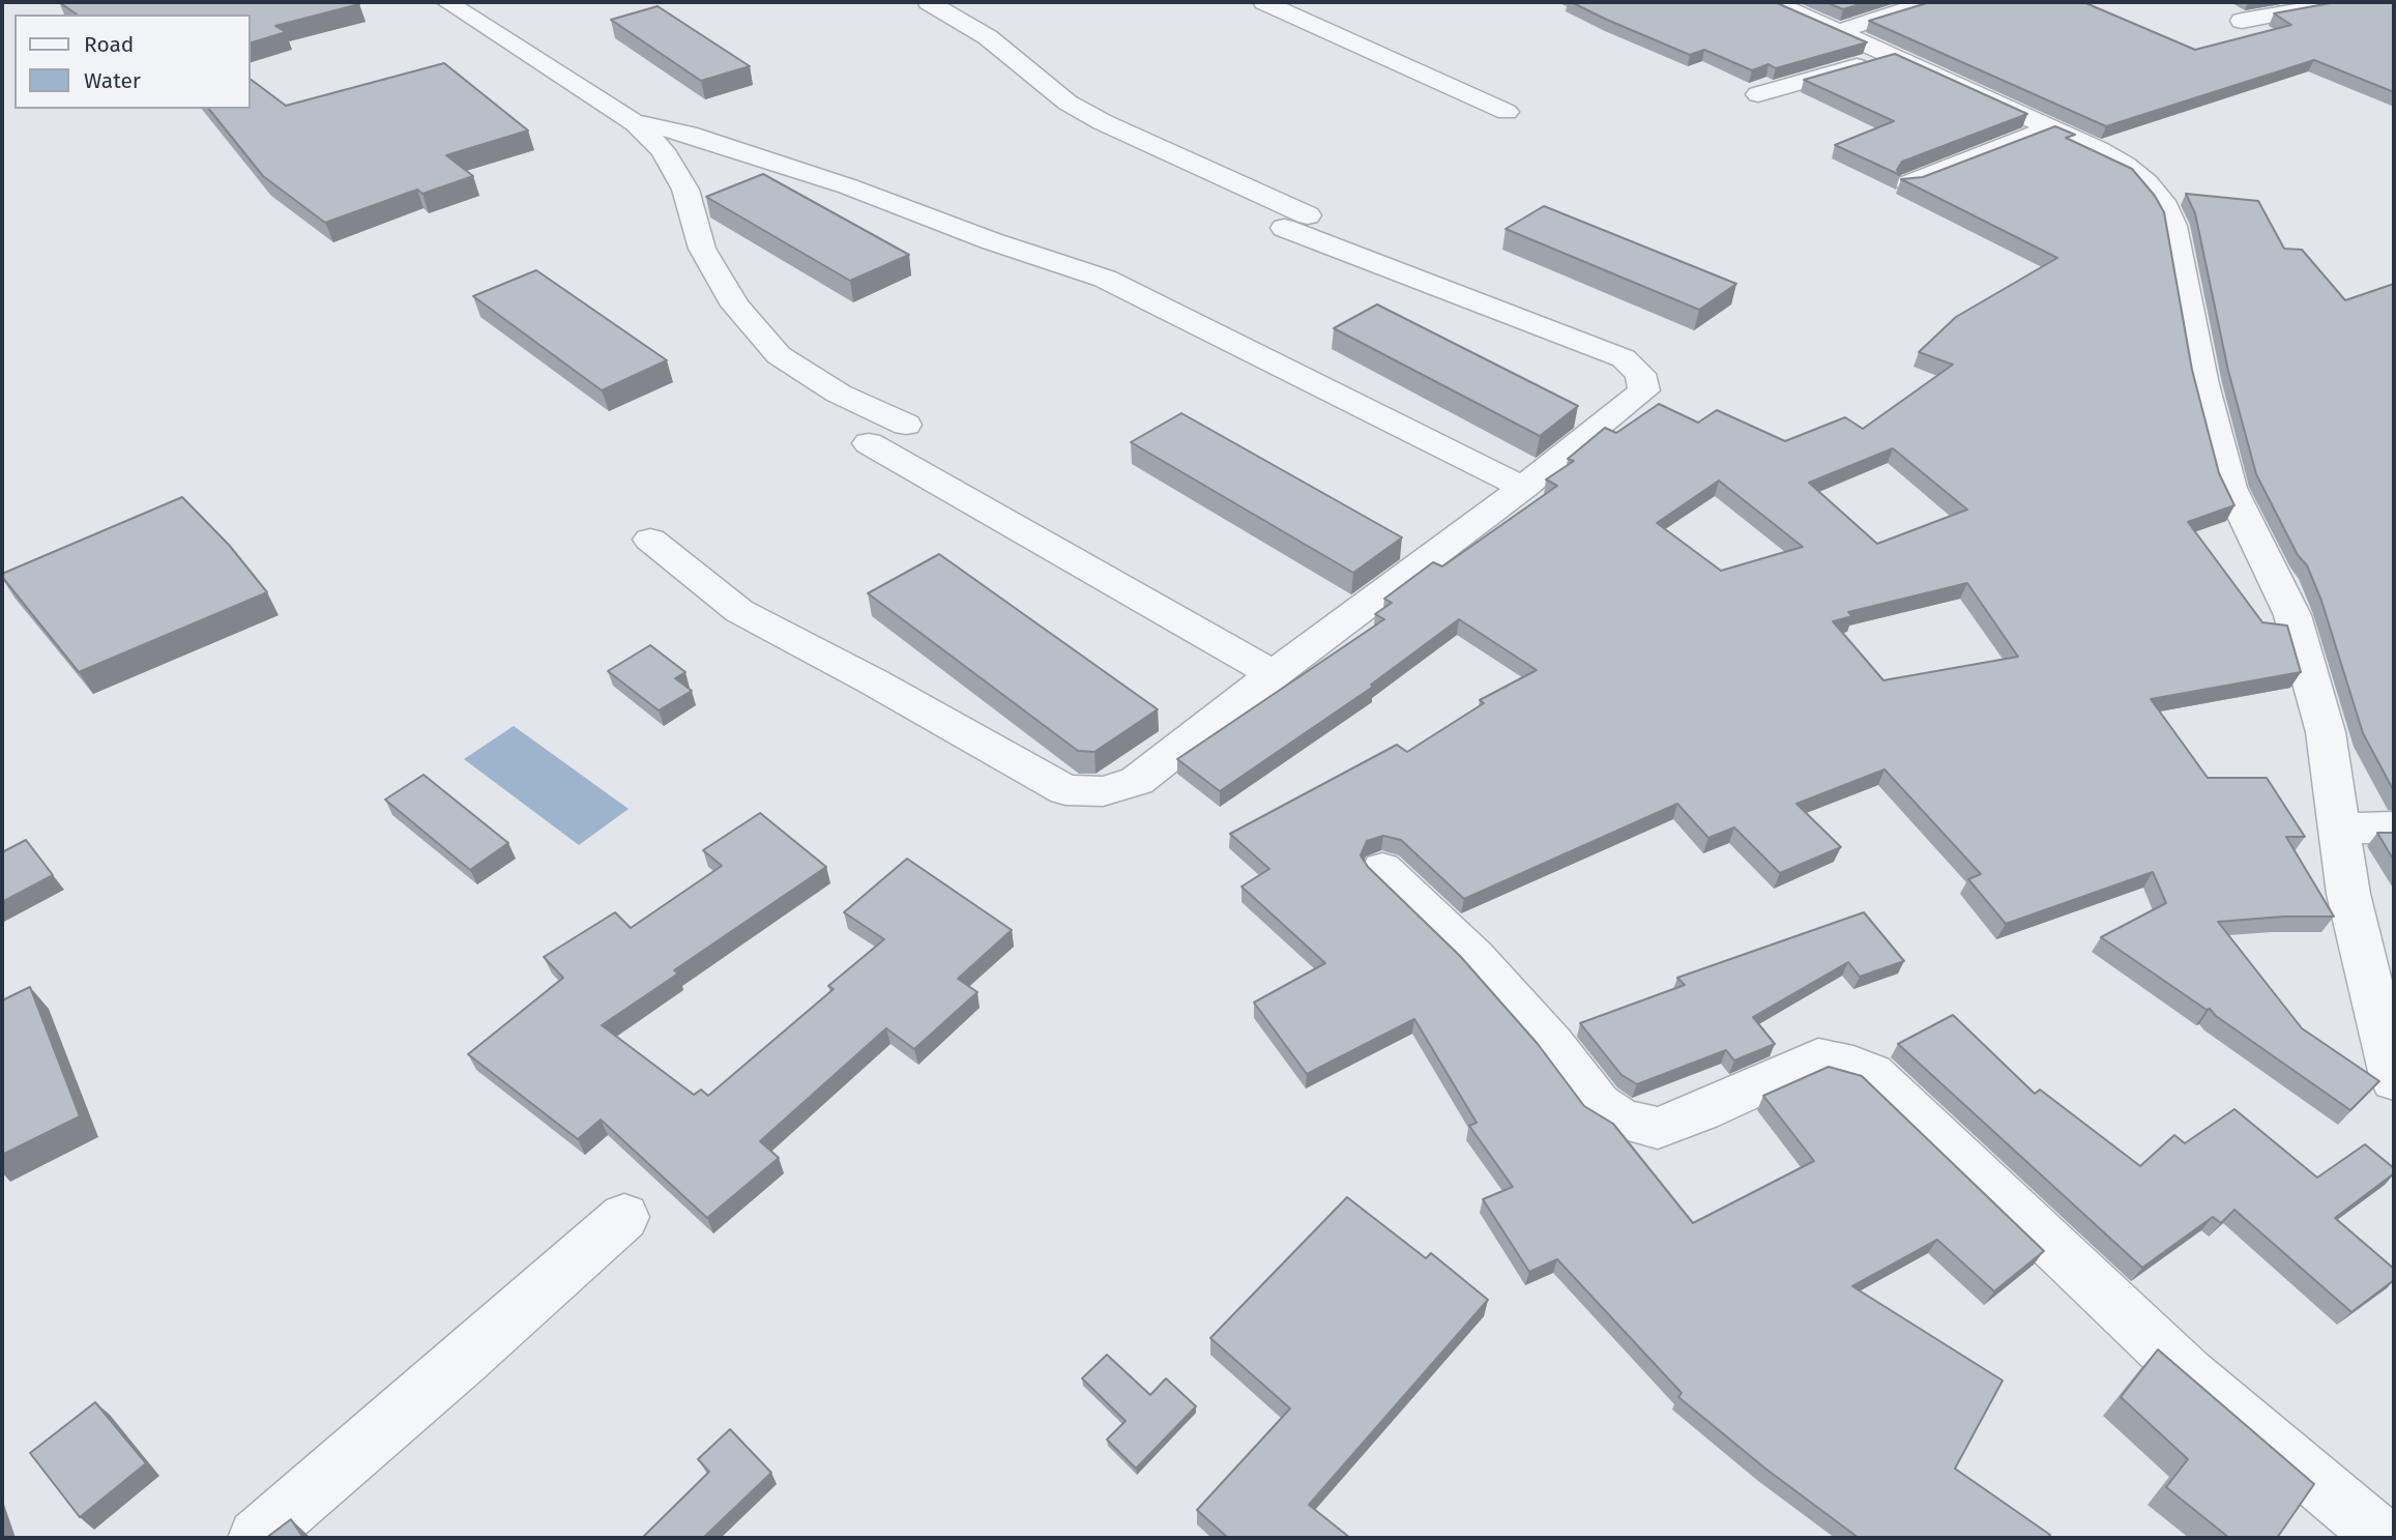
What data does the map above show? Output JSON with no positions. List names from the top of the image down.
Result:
{
  "legend": ["Road", "Water"]
}
